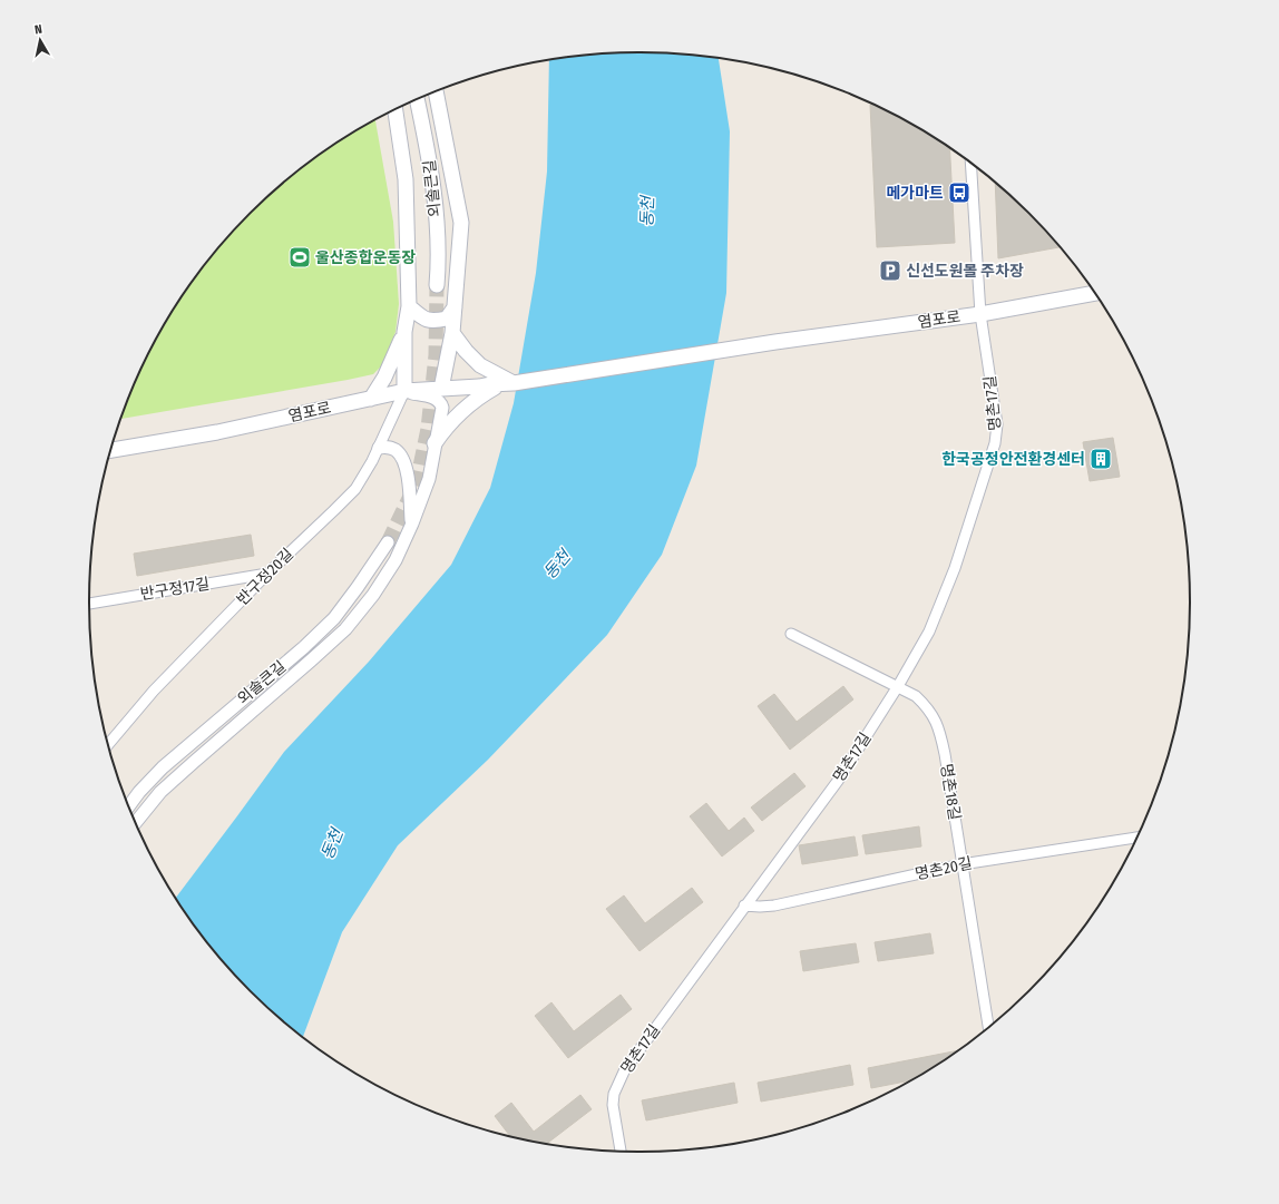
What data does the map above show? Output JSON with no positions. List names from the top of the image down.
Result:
{
  "streets": {
    "main road": ["외솔큰길", "염포로"],
    "street": [
      "명촌17길",
      "반구정20길",
      "반구정17길",
      "명촌18길",
      "명촌20길"
    ]
  },
  "crossings": [
    ["염포로", "명촌17길"],
    ["염포로", "반구정20길"],
    ["명촌17길", "명촌18길"],
    ["명촌17길", "명촌20길"],
    ["반구정20길", "반구정17길"],
    ["명촌18길", "명촌20길"]
  ],
  "water": ["동천"],
  "places": {
    "bus stop": ["메가마트"],
    "sports": ["울산종합운동장"],
    "parking": ["신선도원몰 주차장"],
    "building": ["한국공정안전환경센터"]
  },
  "north": "top"
}
